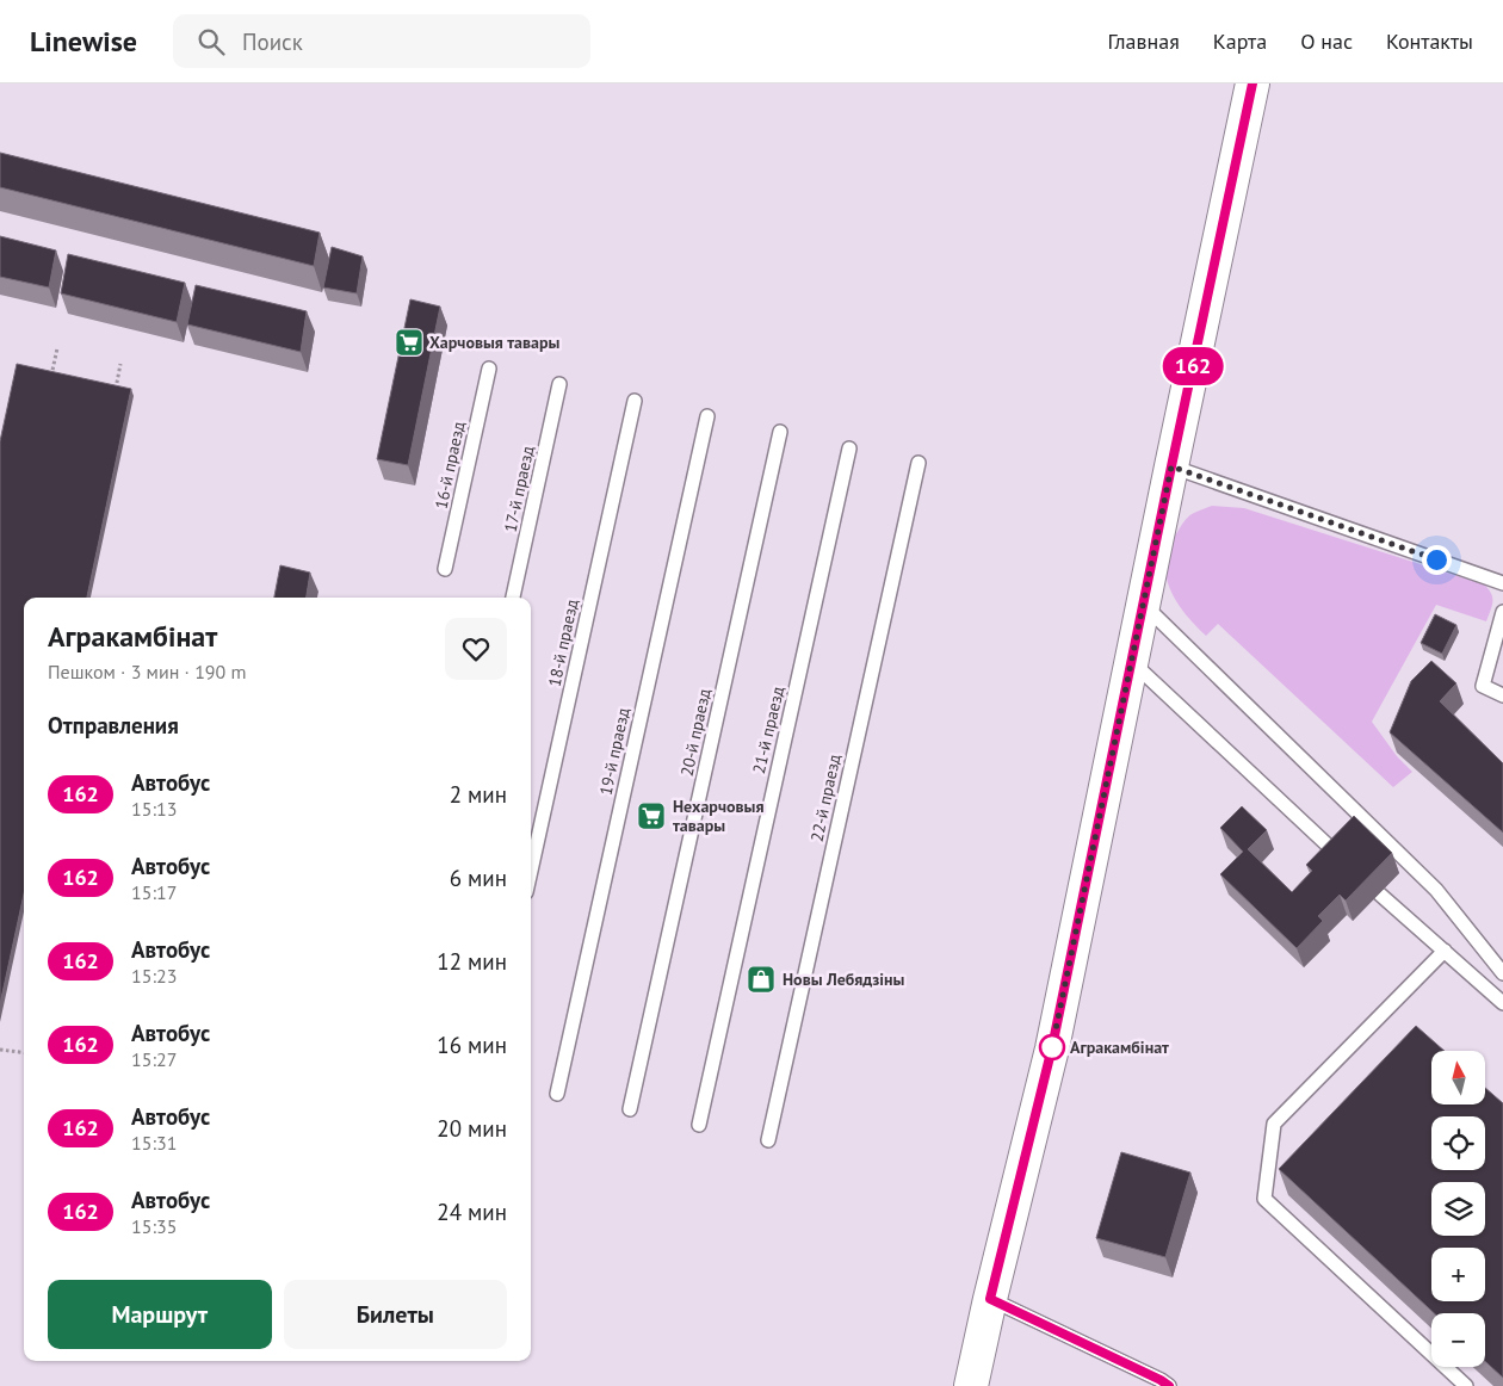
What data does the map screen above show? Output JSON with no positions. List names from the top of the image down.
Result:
{
  "streets": {
    "lane": [
      "16-й праезд",
      "17-й праезд",
      "18-й праезд",
      "21-й праезд",
      "20-й праезд",
      "19-й праезд",
      "22-й праезд"
    ]
  },
  "places": {
    "supermarket": ["Харчовыя тавары", "Нехарчовыя тавары"],
    "shop": ["Новы Лебядзіны"],
    "other": ["Агракамбінат"]
  },
  "lines": ["bus line 162"],
  "north": "top",
  "page": {
    "header": "Linewise",
    "search": "Поиск",
    "nav": [
      "Главная",
      "Карта",
      "О нас",
      "Контакты"
    ],
    "on_map": "162",
    "heading": [
      ["Агракамбінат", "Пешком · 3 мин · 190 m"],
      "Отправления"
    ],
    "list": [
      {
        "mark": "162",
        "name": "Автобус",
        "note": "15:13",
        "value": "2 мин"
      },
      {
        "mark": "162",
        "name": "Автобус",
        "note": "15:17",
        "value": "6 мин"
      },
      {
        "mark": "162",
        "name": "Автобус",
        "note": "15:23",
        "value": "12 мин"
      },
      {
        "mark": "162",
        "name": "Автобус",
        "note": "15:27",
        "value": "16 мин"
      },
      {
        "mark": "162",
        "name": "Автобус",
        "note": "15:31",
        "value": "20 мин"
      },
      {
        "mark": "162",
        "name": "Автобус",
        "note": "15:35",
        "value": "24 мин"
      }
    ],
    "map_buttons": ["+", "−"],
    "buttons": ["Маршрут", "Билеты"]
  }
}
